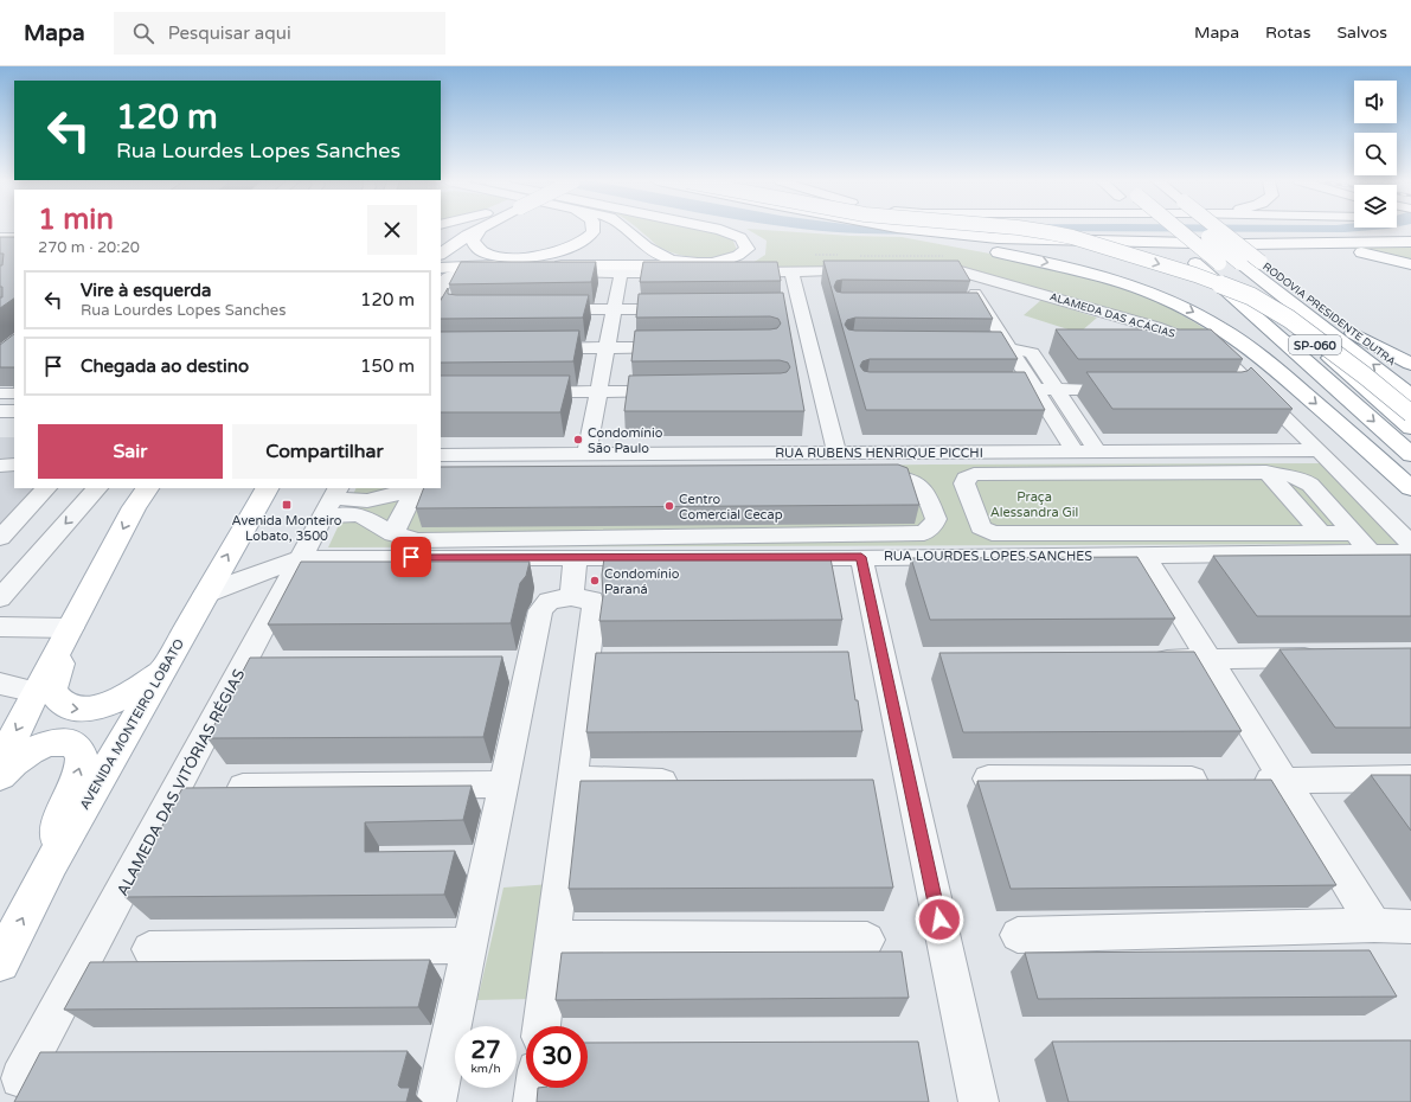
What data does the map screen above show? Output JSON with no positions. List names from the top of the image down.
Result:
{
  "streets": {
    "main road": ["RODOVIA PRESIDENTE DUTRA", "SP-060", "AVENIDA MONTEIRO LOBATO"],
    "street": [
      "ALAMEDA DAS ACÁCIAS",
      "RUA RUBENS HENRIQUE PICCHI",
      "RUA LOURDES LOPES SANCHES",
      "ALAMEDA DAS VITÓRIAS RÉGIAS"
    ]
  },
  "crossings": [
    ["ALAMEDA DAS ACÁCIAS", "RUA RUBENS HENRIQUE PICCHI"],
    ["RUA LOURDES LOPES SANCHES", "AVENIDA MONTEIRO LOBATO"],
    ["RUA LOURDES LOPES SANCHES", "ALAMEDA DAS VITÓRIAS RÉGIAS"]
  ],
  "one_way": ["AVENIDA MONTEIRO LOBATO"],
  "parks": ["Praça Alessandra Gil"],
  "places": {
    "other": ["Condomínio São Paulo", "Centro Comercial Cecap", "Condomínio Paraná"],
    "transit": ["Avenida Monteiro Lobato, 3500"]
  },
  "page": {
    "header": "Mapa",
    "search": "Pesquisar aqui",
    "nav": ["Mapa", "Rotas", "Salvos"],
    "turn": ["120 m", "Rua Lourdes Lopes Sanches"],
    "heading": ["1 min", "270 m · 20:20"],
    "list": [
      {
        "name": "Vire à esquerda",
        "note": "Rua Lourdes Lopes Sanches",
        "value": "120 m"
      },
      {
        "name": "Chegada ao destino",
        "value": "150 m"
      }
    ],
    "buttons": ["Sair", "Compartilhar"],
    "speed": "27 km/h",
    "limit": "30"
  }
}
